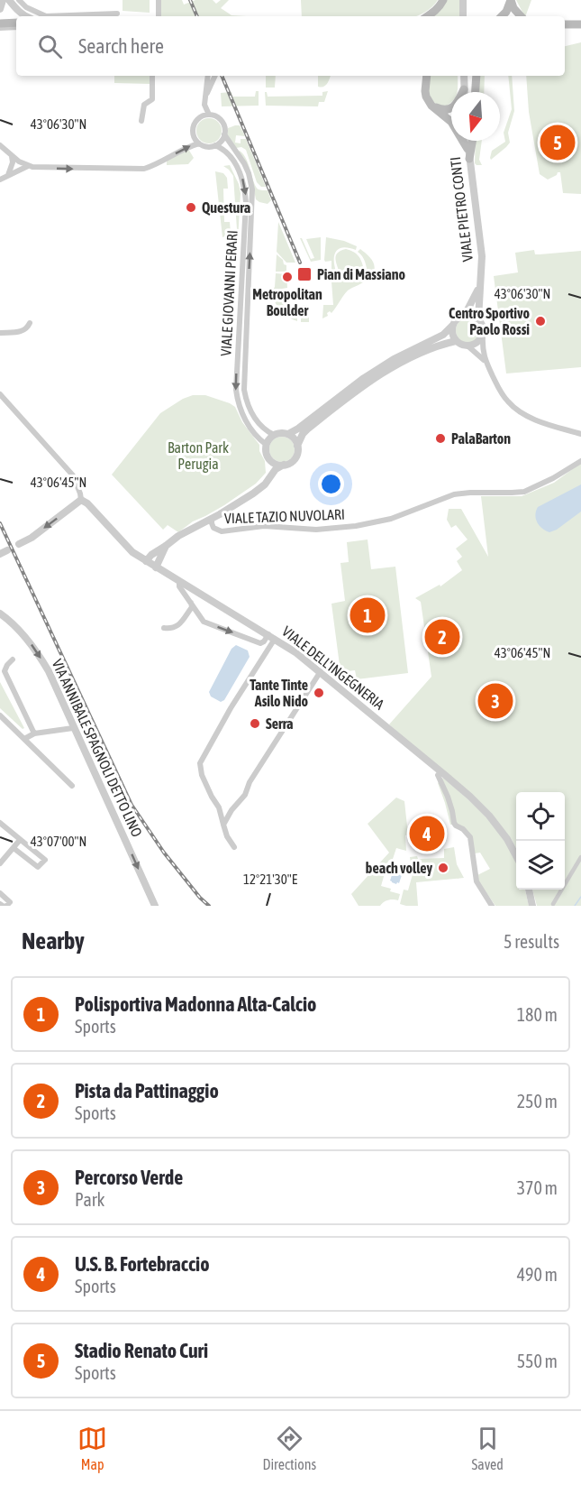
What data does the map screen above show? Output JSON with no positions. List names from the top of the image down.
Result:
{
  "streets": {
    "street": [
      "VIALE PIETRO CONTI",
      "VIALE GIOVANNI PERARI",
      "VIALE TAZIO NUVOLARI",
      "VIALE DELL'INGEGNERIA",
      "VIA ANNIBALE SPAGNOLI DETTO LINO"
    ]
  },
  "crossings": [
    ["VIALE PIETRO CONTI", "VIALE GIOVANNI PERARI"]
  ],
  "parks": ["Barton Park Perugia"],
  "places": {
    "other": [
      "Questura",
      "Metropolitan Boulder",
      "Centro Sportivo Paolo Rossi",
      "PalaBarton",
      "Tante Tinte Asilo Nido",
      "Serra",
      "beach volley"
    ],
    "transit": ["Pian di Massiano"]
  },
  "north": "bottom",
  "page": {
    "search": "Search here",
    "pins": [
      "5",
      "1",
      "2",
      "3",
      "4"
    ],
    "heading": ["Nearby", "5 results"],
    "list": [
      {
        "mark": "1",
        "name": "Polisportiva Madonna Alta-Calcio",
        "note": "Sports",
        "value": "180 m"
      },
      {
        "mark": "2",
        "name": "Pista da Pattinaggio",
        "note": "Sports",
        "value": "250 m"
      },
      {
        "mark": "3",
        "name": "Percorso Verde",
        "note": "Park",
        "value": "370 m"
      },
      {
        "mark": "4",
        "name": "U.S. B. Fortebraccio",
        "note": "Sports",
        "value": "490 m"
      },
      {
        "mark": "5",
        "name": "Stadio Renato Curi",
        "note": "Sports",
        "value": "550 m"
      }
    ],
    "nav": ["Map", "Directions", "Saved"]
  },
  "coordinates": [
    "43°06'30\"N",
    "43°06'45\"N",
    "43°07'00\"N",
    "12°21'30\"E"
  ]
}
